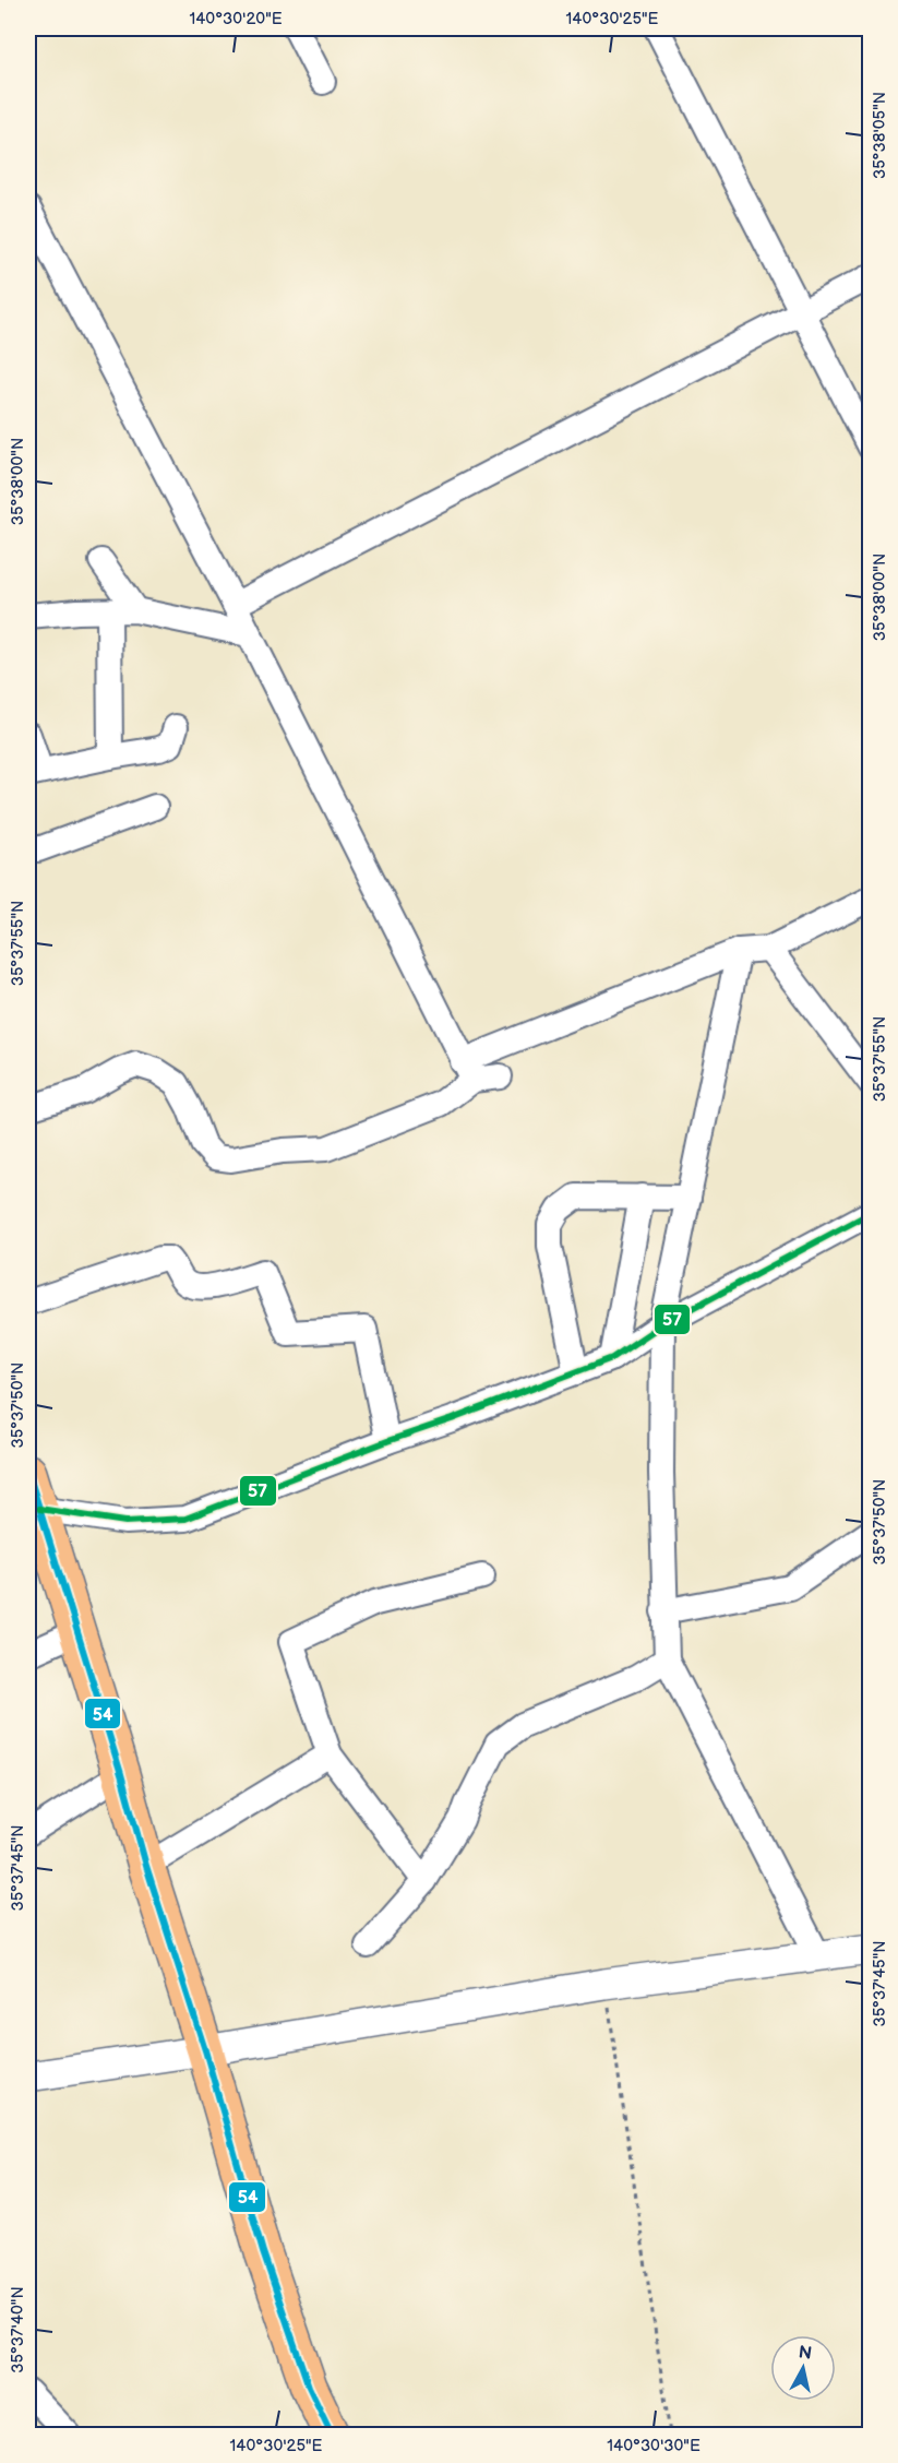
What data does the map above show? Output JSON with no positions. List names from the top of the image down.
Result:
{
  "lines": ["transit line 57", "transit line 54"],
  "north": "top",
  "coordinates": [
    "140°30'20\"E",
    "140°30'25\"E",
    "35°38'05\"N",
    "35°38'00\"N",
    "35°37'55\"N",
    "35°37'50\"N",
    "35°37'45\"N",
    "35°37'40\"N",
    "140°30'30\"E"
  ]
}
